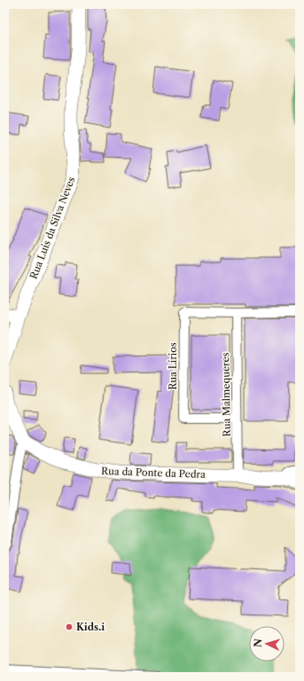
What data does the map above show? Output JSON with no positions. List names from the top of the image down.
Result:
{
  "streets": {
    "street": [
      "Rua Luís da Silva Neves",
      "Rua Lírios",
      "Rua Malmequeres",
      "Rua da Ponte da Pedra"
    ]
  },
  "crossings": [
    ["Rua Lírios", "Rua Malmequeres"],
    ["Rua Malmequeres", "Rua da Ponte da Pedra"]
  ],
  "places": ["Kids.i"],
  "north": "left"
}
